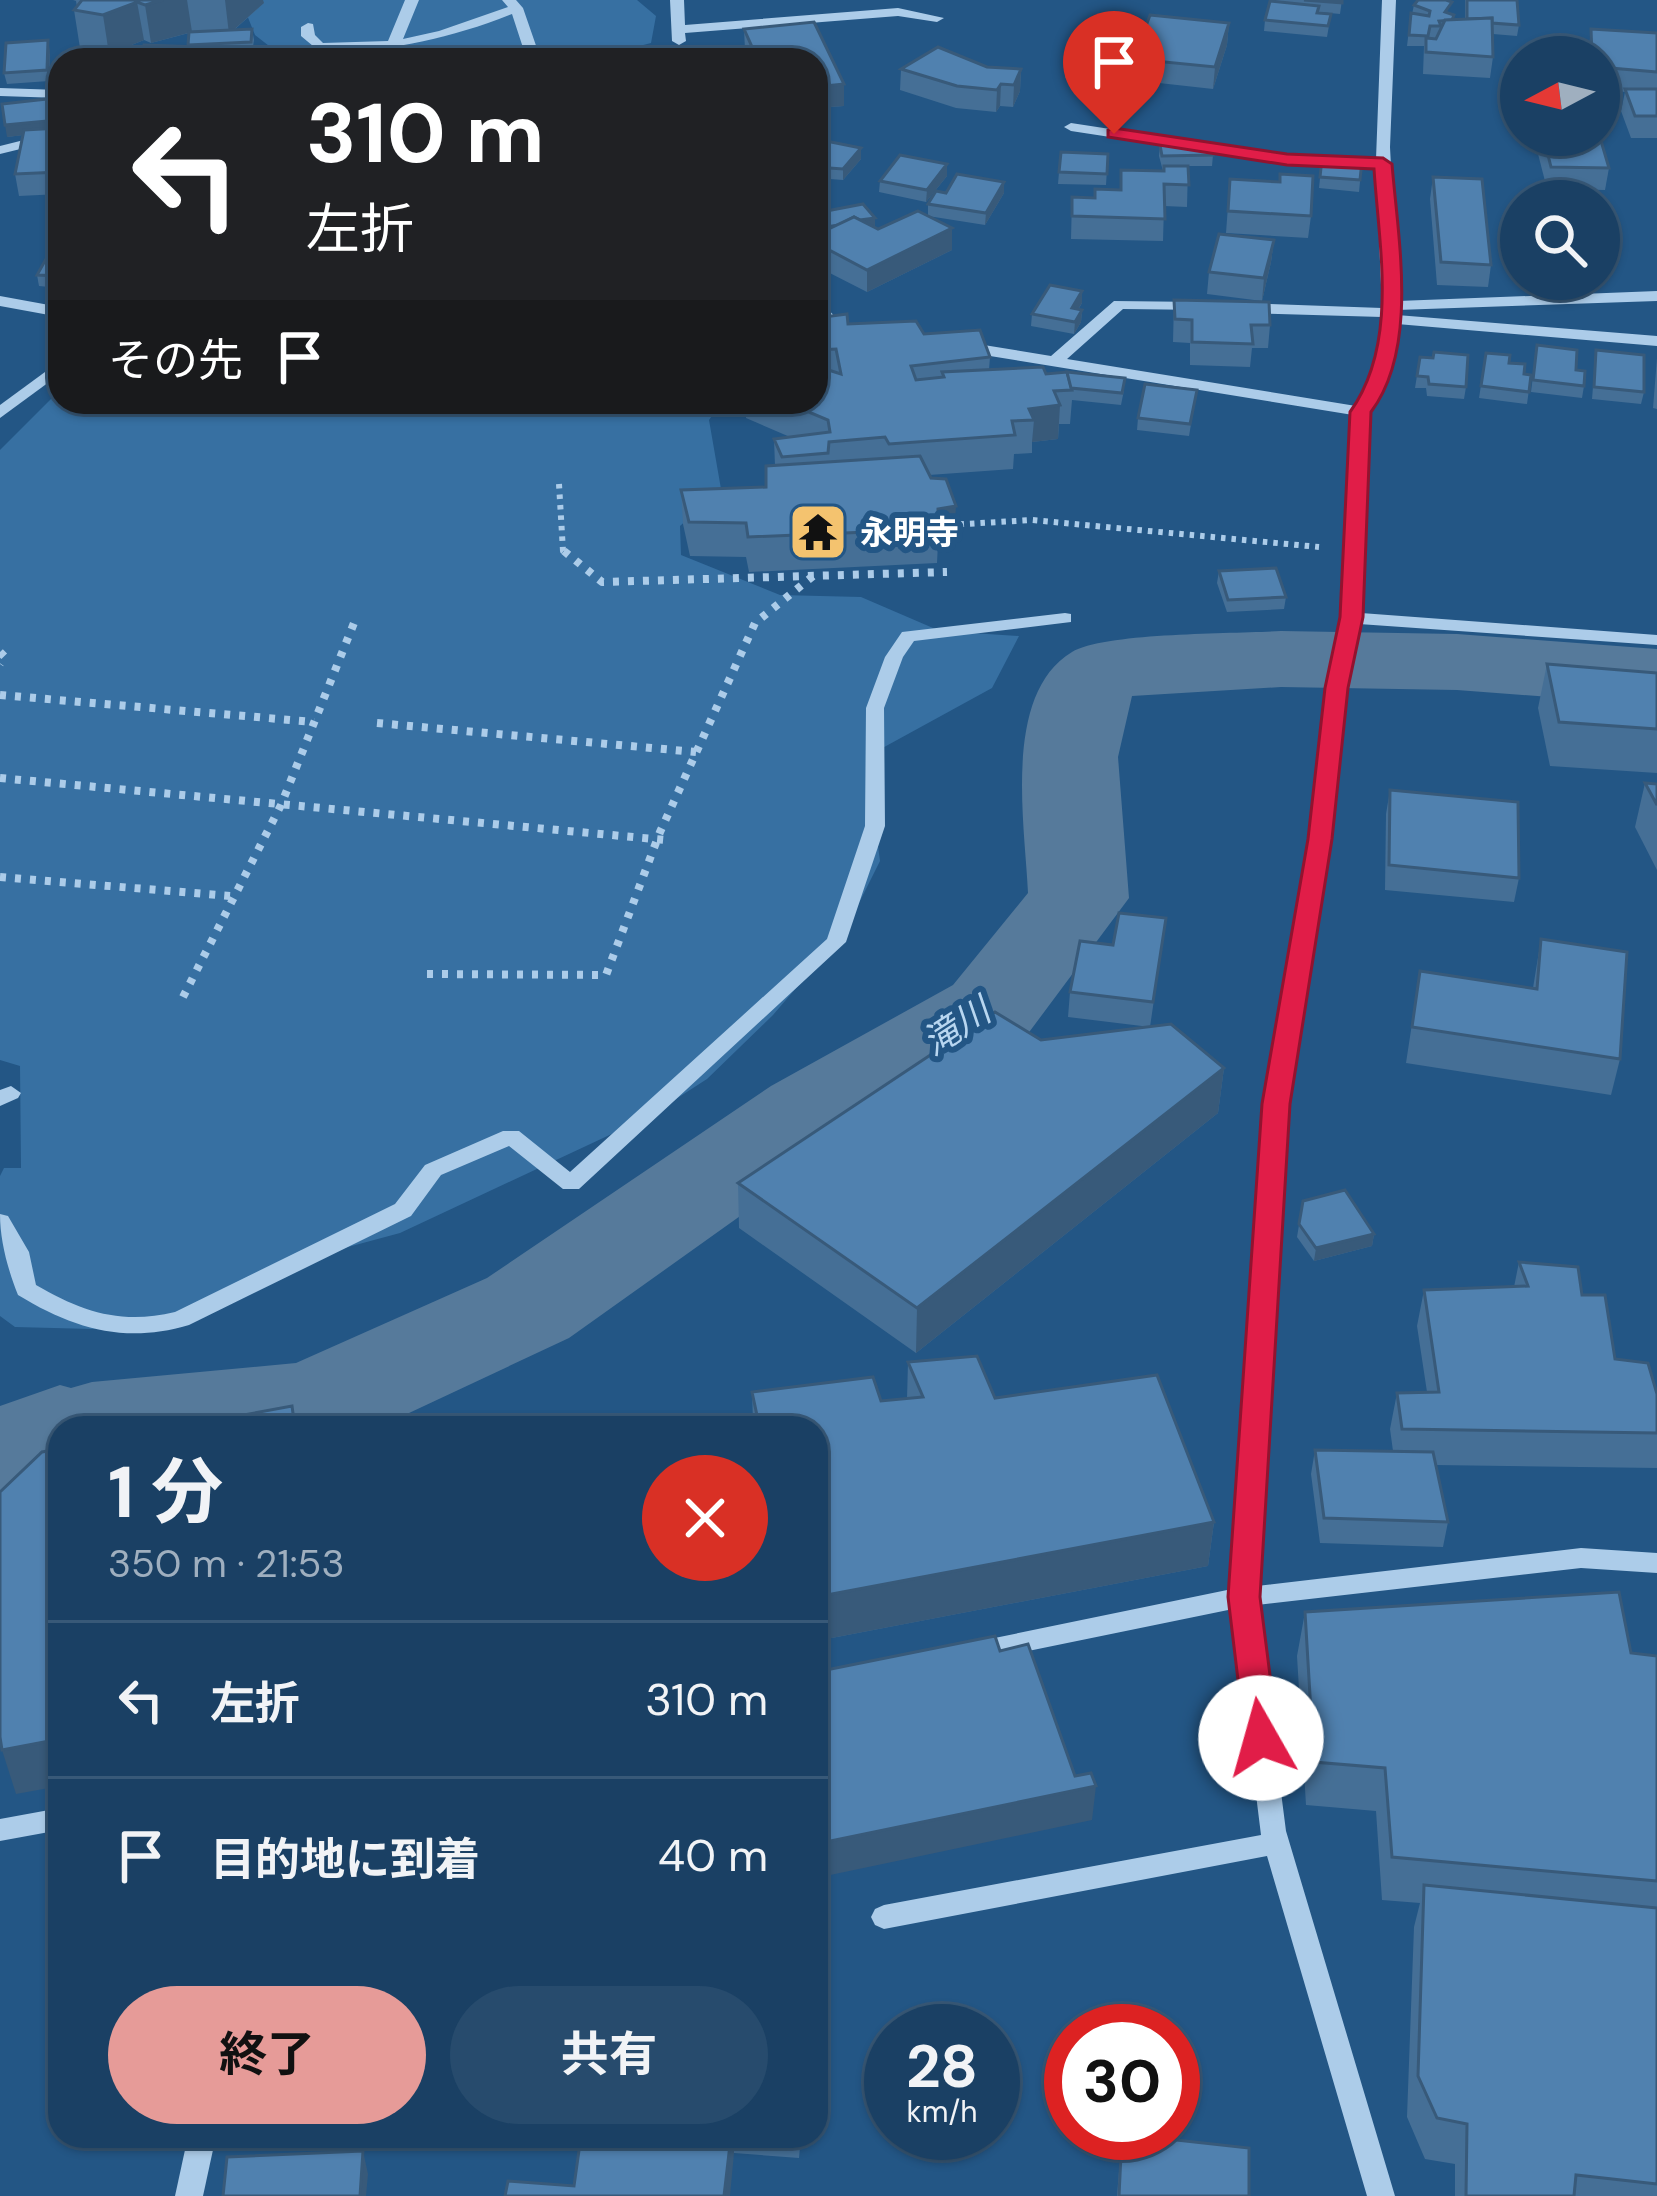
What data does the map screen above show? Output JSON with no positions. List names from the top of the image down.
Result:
{
  "water": ["滝川"],
  "places": {
    "temple": ["永明寺"]
  },
  "north": "left",
  "page": {
    "turn": ["310 m", "左折"],
    "then": "その先",
    "heading": ["1 分", "350 m · 21:53"],
    "list": [
      {
        "name": "左折",
        "value": "310 m"
      },
      {
        "name": "目的地に到着",
        "value": "40 m"
      }
    ],
    "buttons": ["終了", "共有"],
    "speed": "28 km/h",
    "limit": "30"
  }
}
